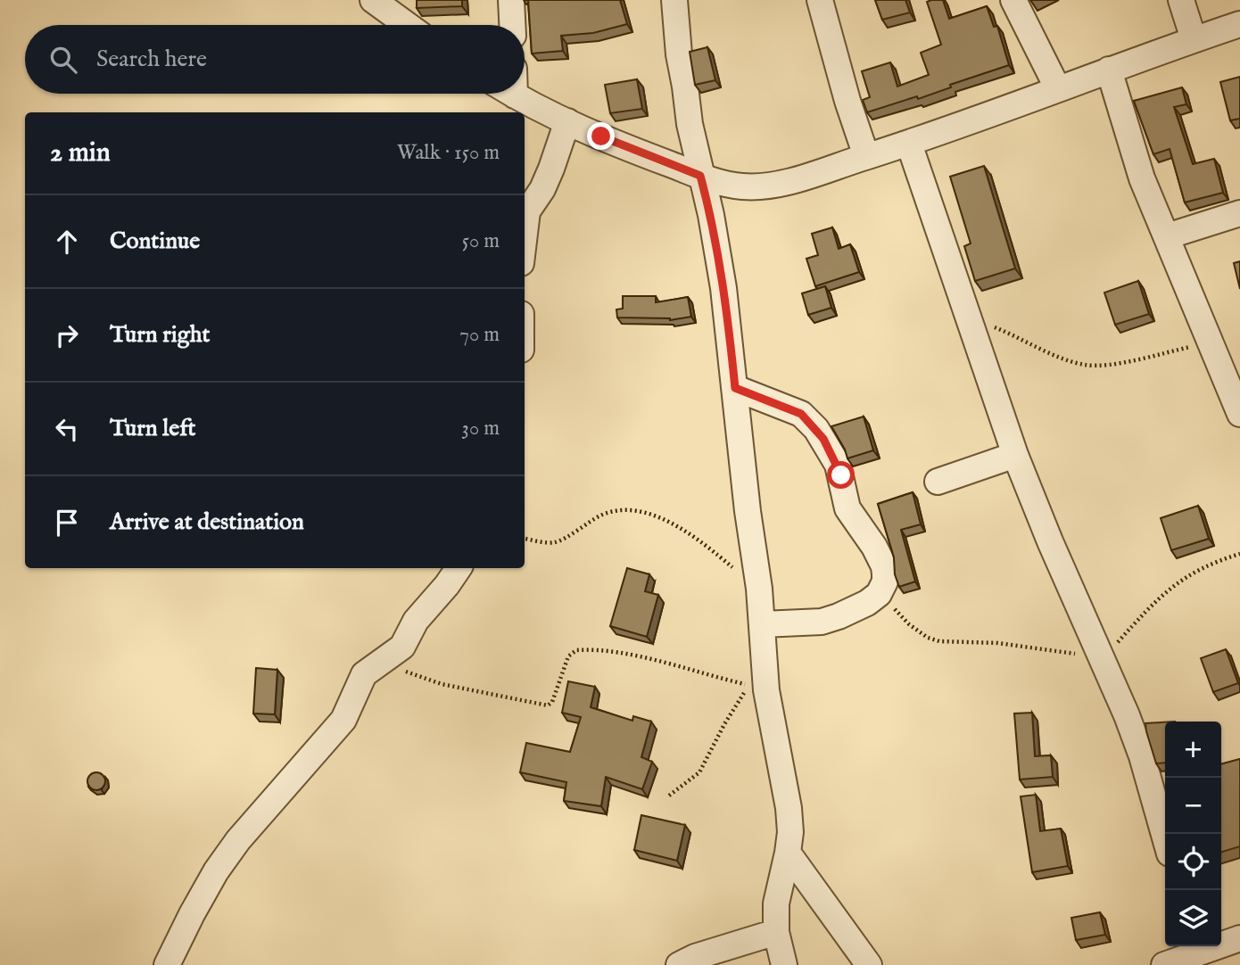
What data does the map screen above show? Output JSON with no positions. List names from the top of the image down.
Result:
{
  "page": {
    "search": "Search here",
    "heading": ["2 min", "Walk · 150 m"],
    "list": [
      ["Continue", "50 m"],
      ["Turn right", "70 m"],
      ["Turn left", "30 m"],
      "Arrive at destination"
    ],
    "map_buttons": ["+", "−"]
  }
}
